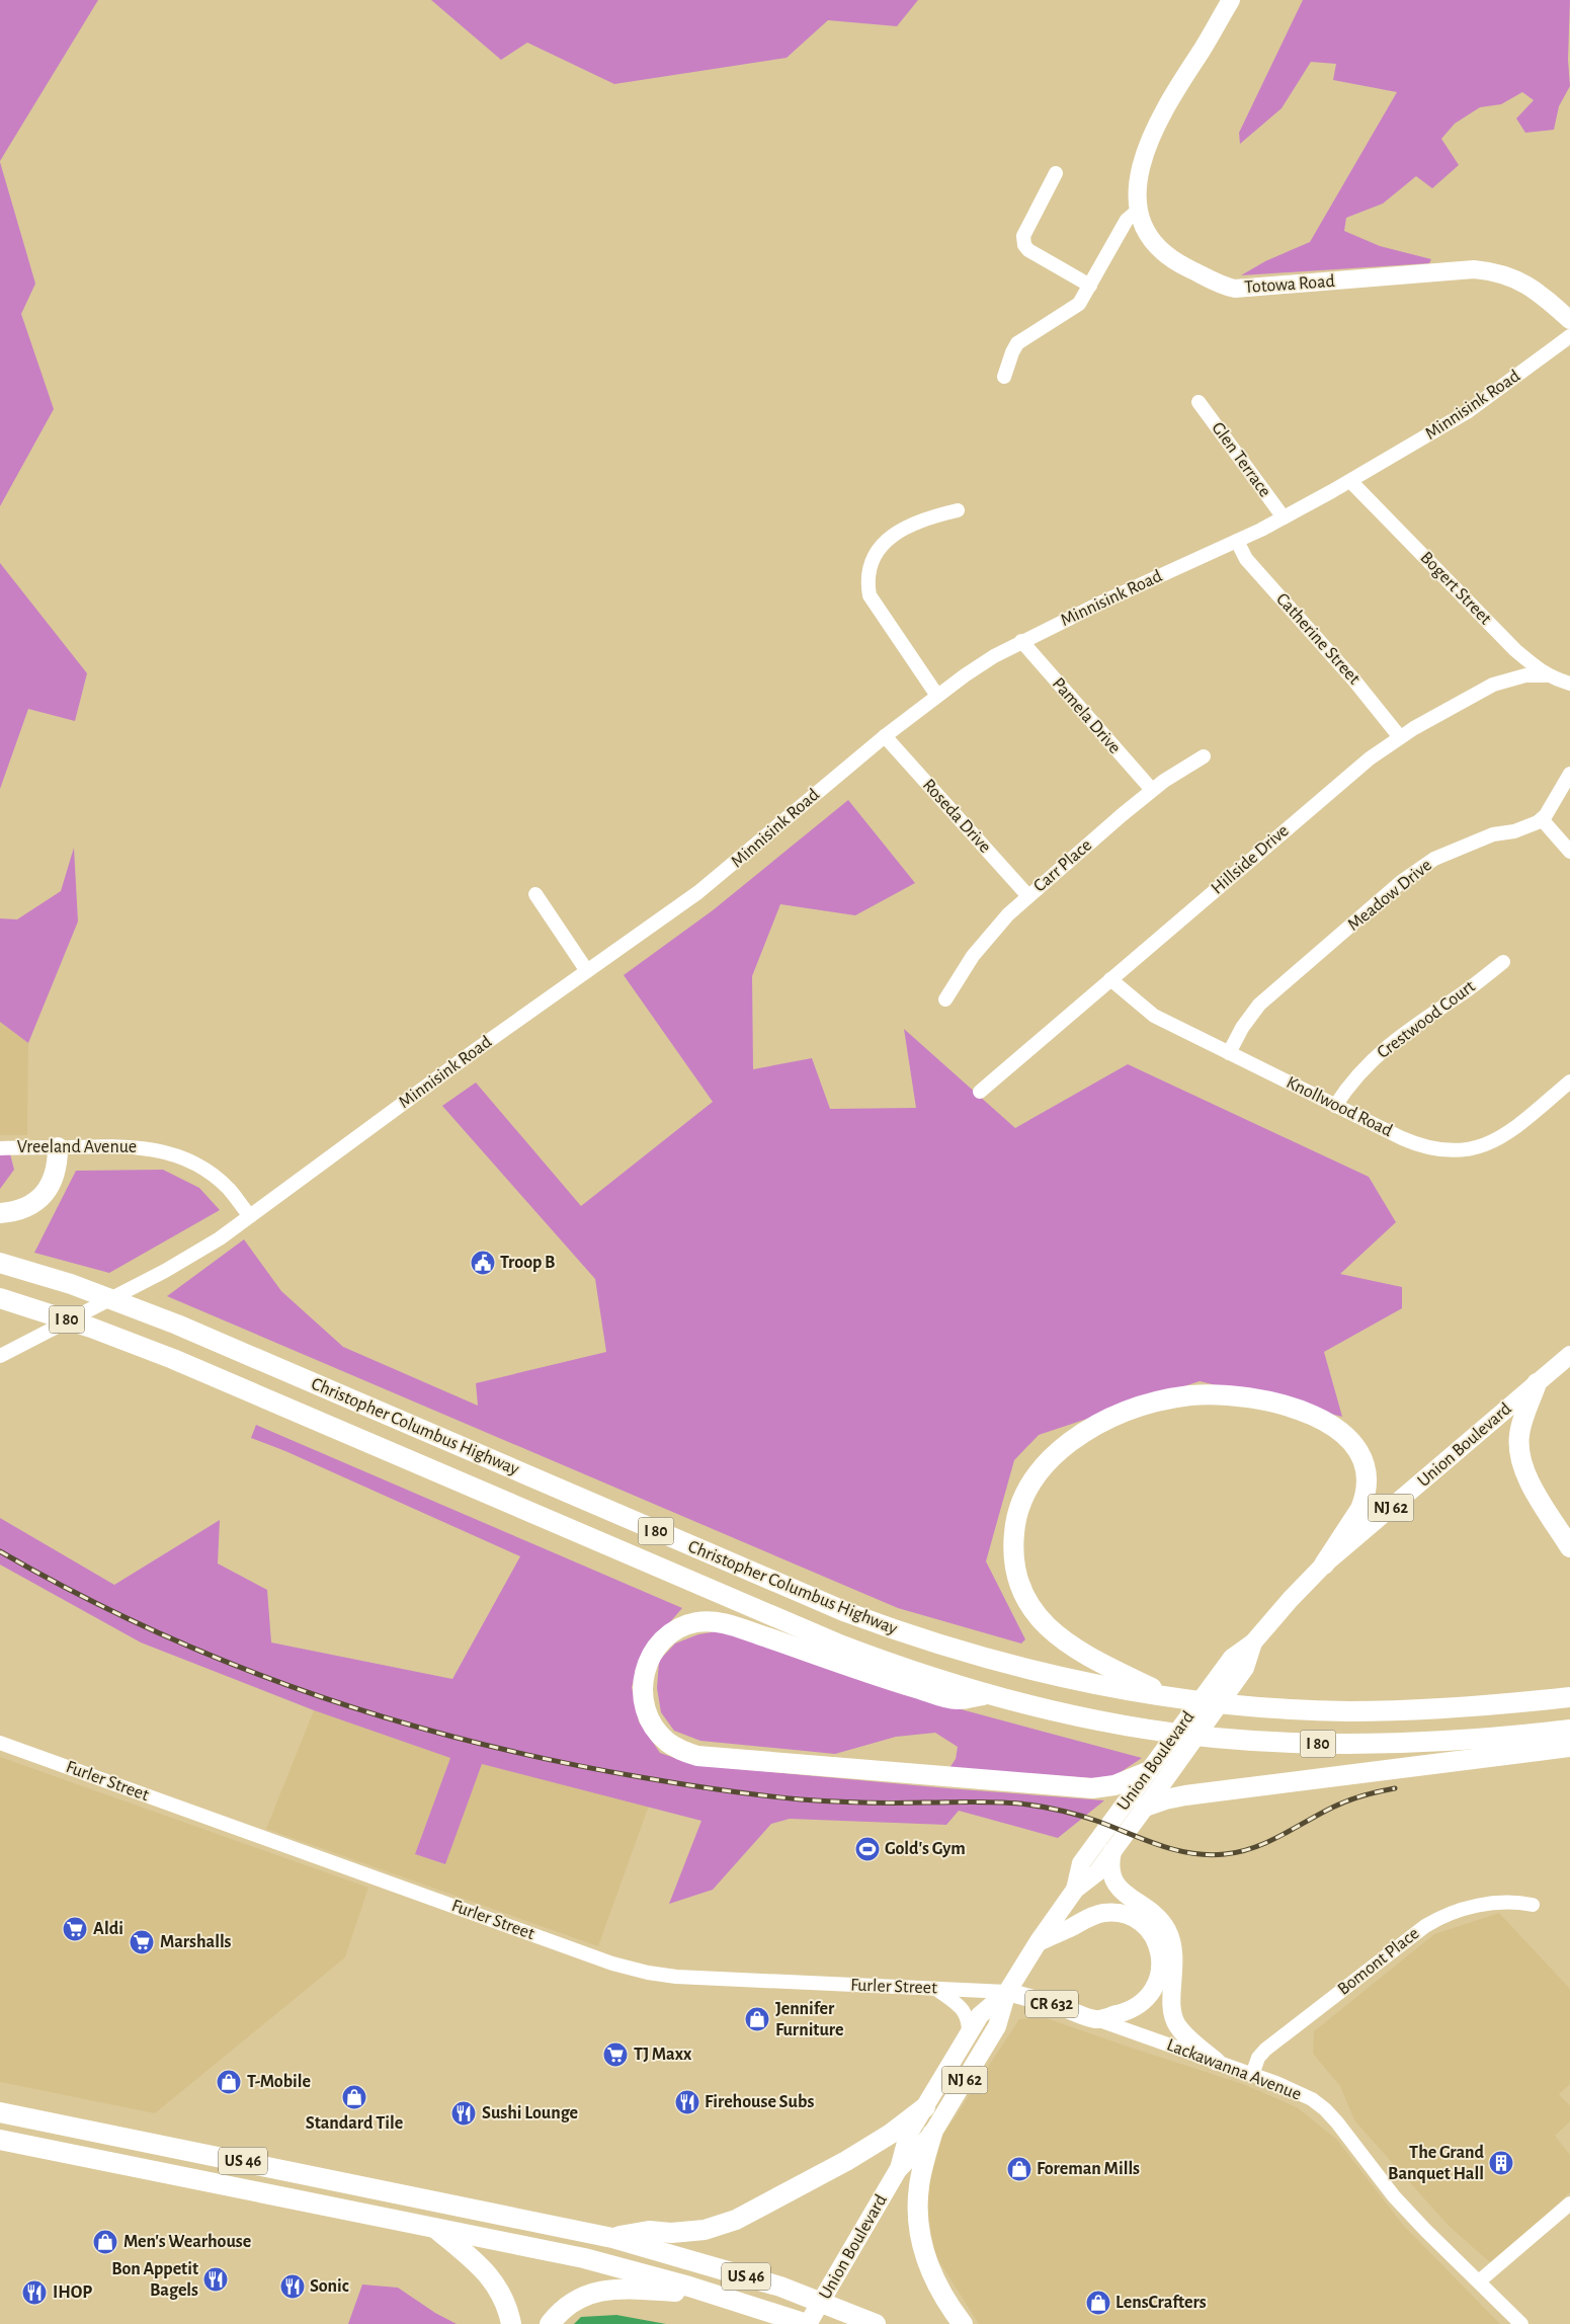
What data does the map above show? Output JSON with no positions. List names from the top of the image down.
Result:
{
  "streets": {
    "highway": ["I 80", "Christopher Columbus Highway", "US 46"],
    "main road": [
      "Totowa Road",
      "Union Boulevard",
      "NJ 62",
      "CR 632",
      "Lackawanna Avenue"
    ],
    "street": [
      "Minnisink Road",
      "Glen Terrace",
      "Bogert Street",
      "Catherine Street",
      "Pamela Drive",
      "Roseda Drive",
      "Hillside Drive",
      "Carr Place",
      "Meadow Drive",
      "Crestwood Court",
      "Knollwood Road",
      "Vreeland Avenue",
      "Furler Street",
      "Bomont Place"
    ]
  },
  "crossings": [
    ["Minnisink Road", "Glen Terrace"],
    ["Minnisink Road", "Bogert Street"],
    ["Minnisink Road", "Catherine Street"],
    ["Minnisink Road", "Pamela Drive"],
    ["Minnisink Road", "Roseda Drive"],
    ["Minnisink Road", "Vreeland Avenue"],
    ["Bogert Street", "Hillside Drive"],
    ["Catherine Street", "Hillside Drive"],
    ["Pamela Drive", "Carr Place"],
    ["Roseda Drive", "Carr Place"],
    ["Hillside Drive", "Knollwood Road"],
    ["Meadow Drive", "Knollwood Road"],
    ["Crestwood Court", "Knollwood Road"],
    ["Union Boulevard", "Furler Street"],
    ["Union Boulevard", "Lackawanna Avenue"],
    ["Union Boulevard", "US 46"],
    ["Furler Street", "Lackawanna Avenue"],
    ["Bomont Place", "Lackawanna Avenue"]
  ],
  "places": {
    "public building": ["Troop B"],
    "sports": ["Gold's Gym"],
    "supermarket": ["Aldi", "Marshalls", "TJ Maxx"],
    "shop": [
      "Jennifer Furniture",
      "T-Mobile",
      "Standard Tile",
      "Foreman Mills",
      "Men's Wearhouse",
      "LensCrafters"
    ],
    "restaurant": [
      "Firehouse Subs",
      "Sushi Lounge",
      "Bon Appetit Bagels",
      "Sonic",
      "IHOP"
    ],
    "building": ["The Grand Banquet Hall"]
  }
}
